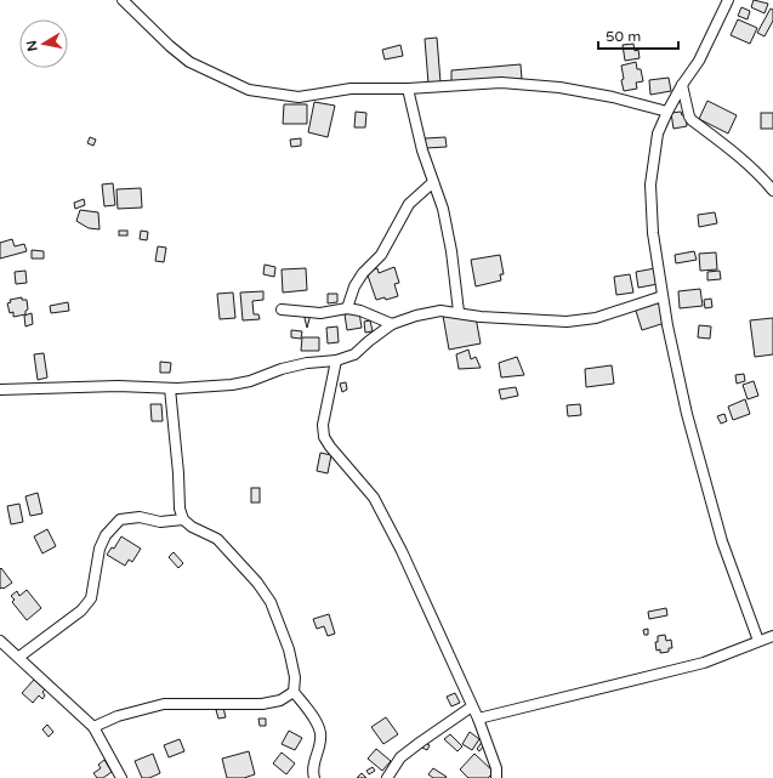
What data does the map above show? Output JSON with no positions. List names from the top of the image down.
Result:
{
  "scale_bar": "50 m",
  "north": "left"
}
